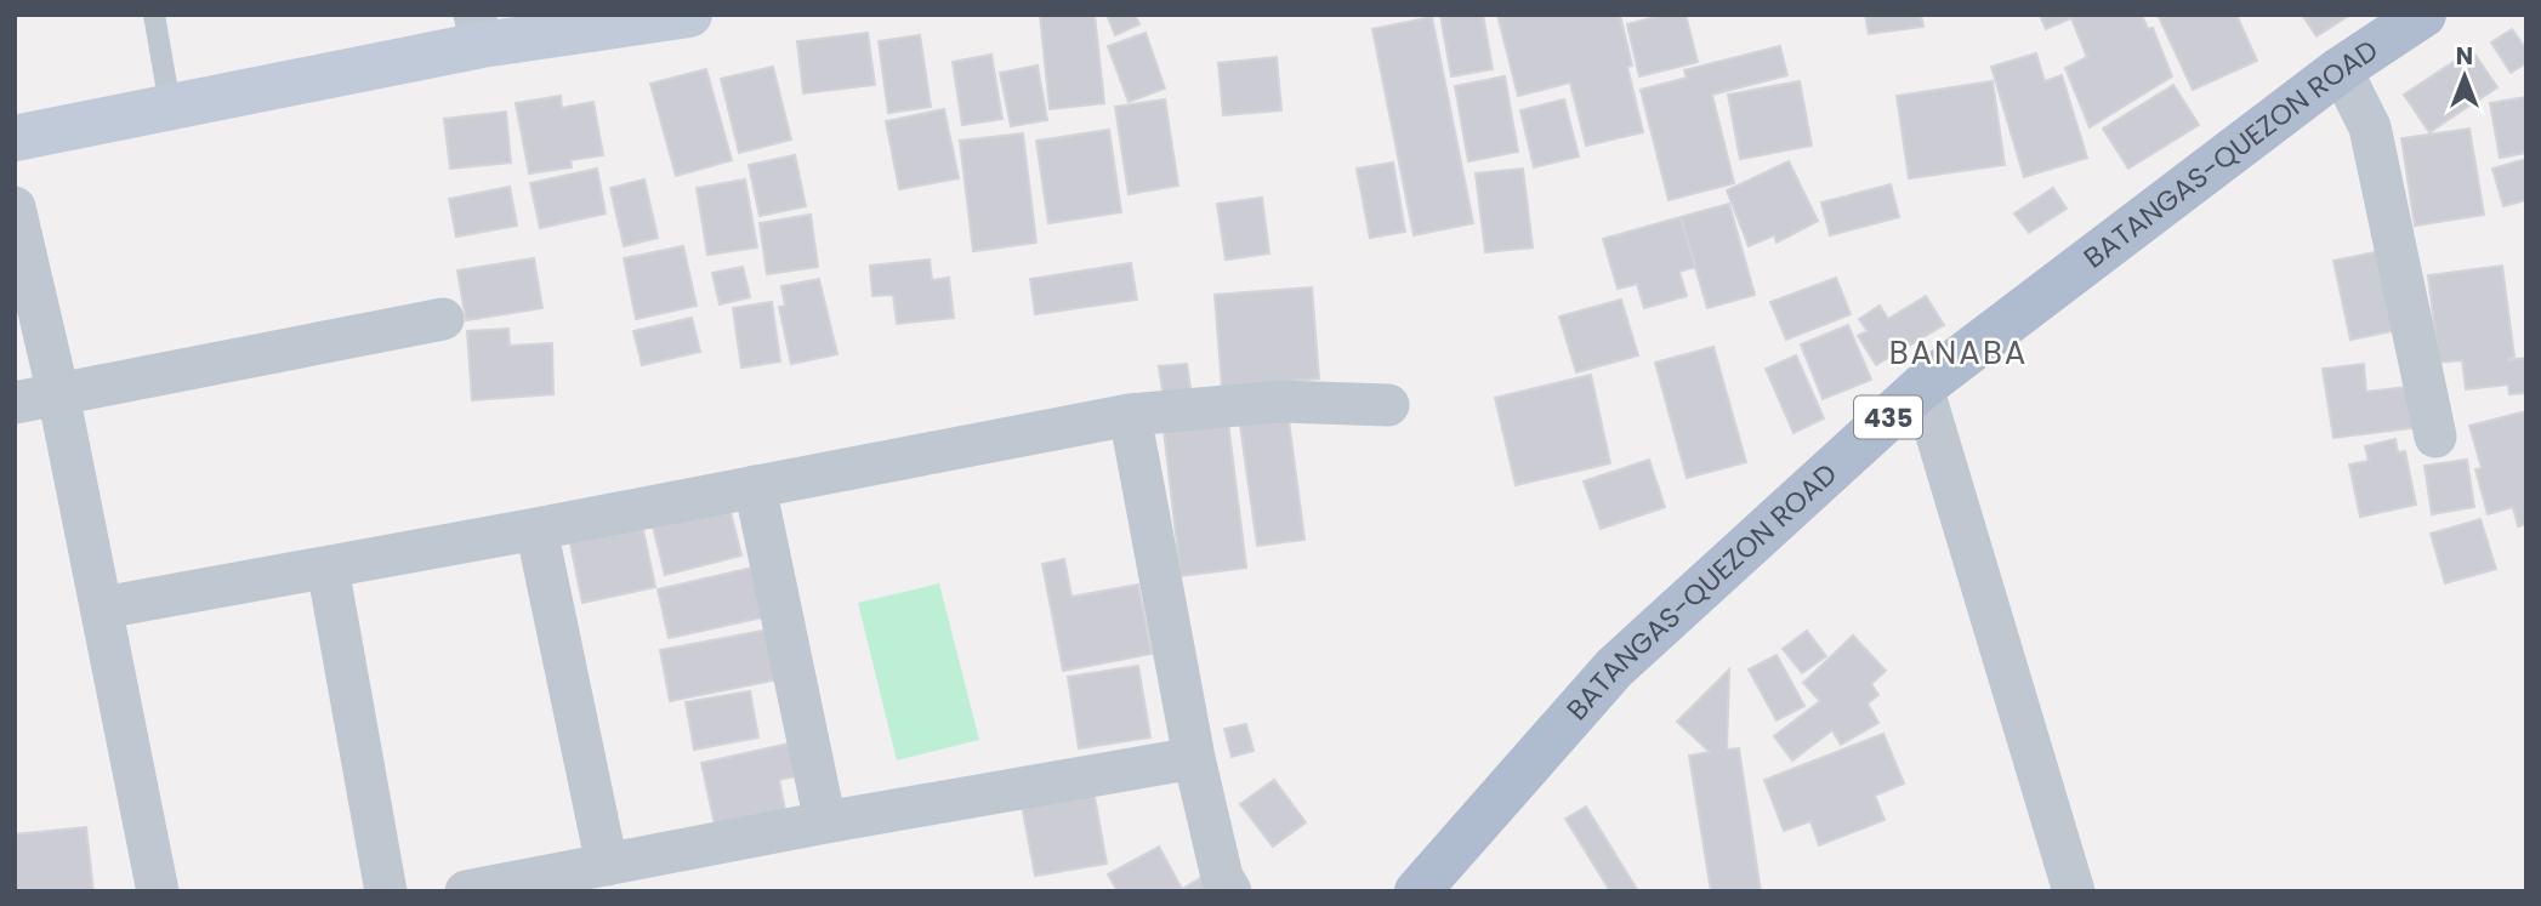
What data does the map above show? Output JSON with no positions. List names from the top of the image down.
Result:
{
  "streets": {
    "main road": ["BATANGAS-QUEZON ROAD", "435"]
  },
  "districts": ["BANABA"],
  "north": "top"
}
